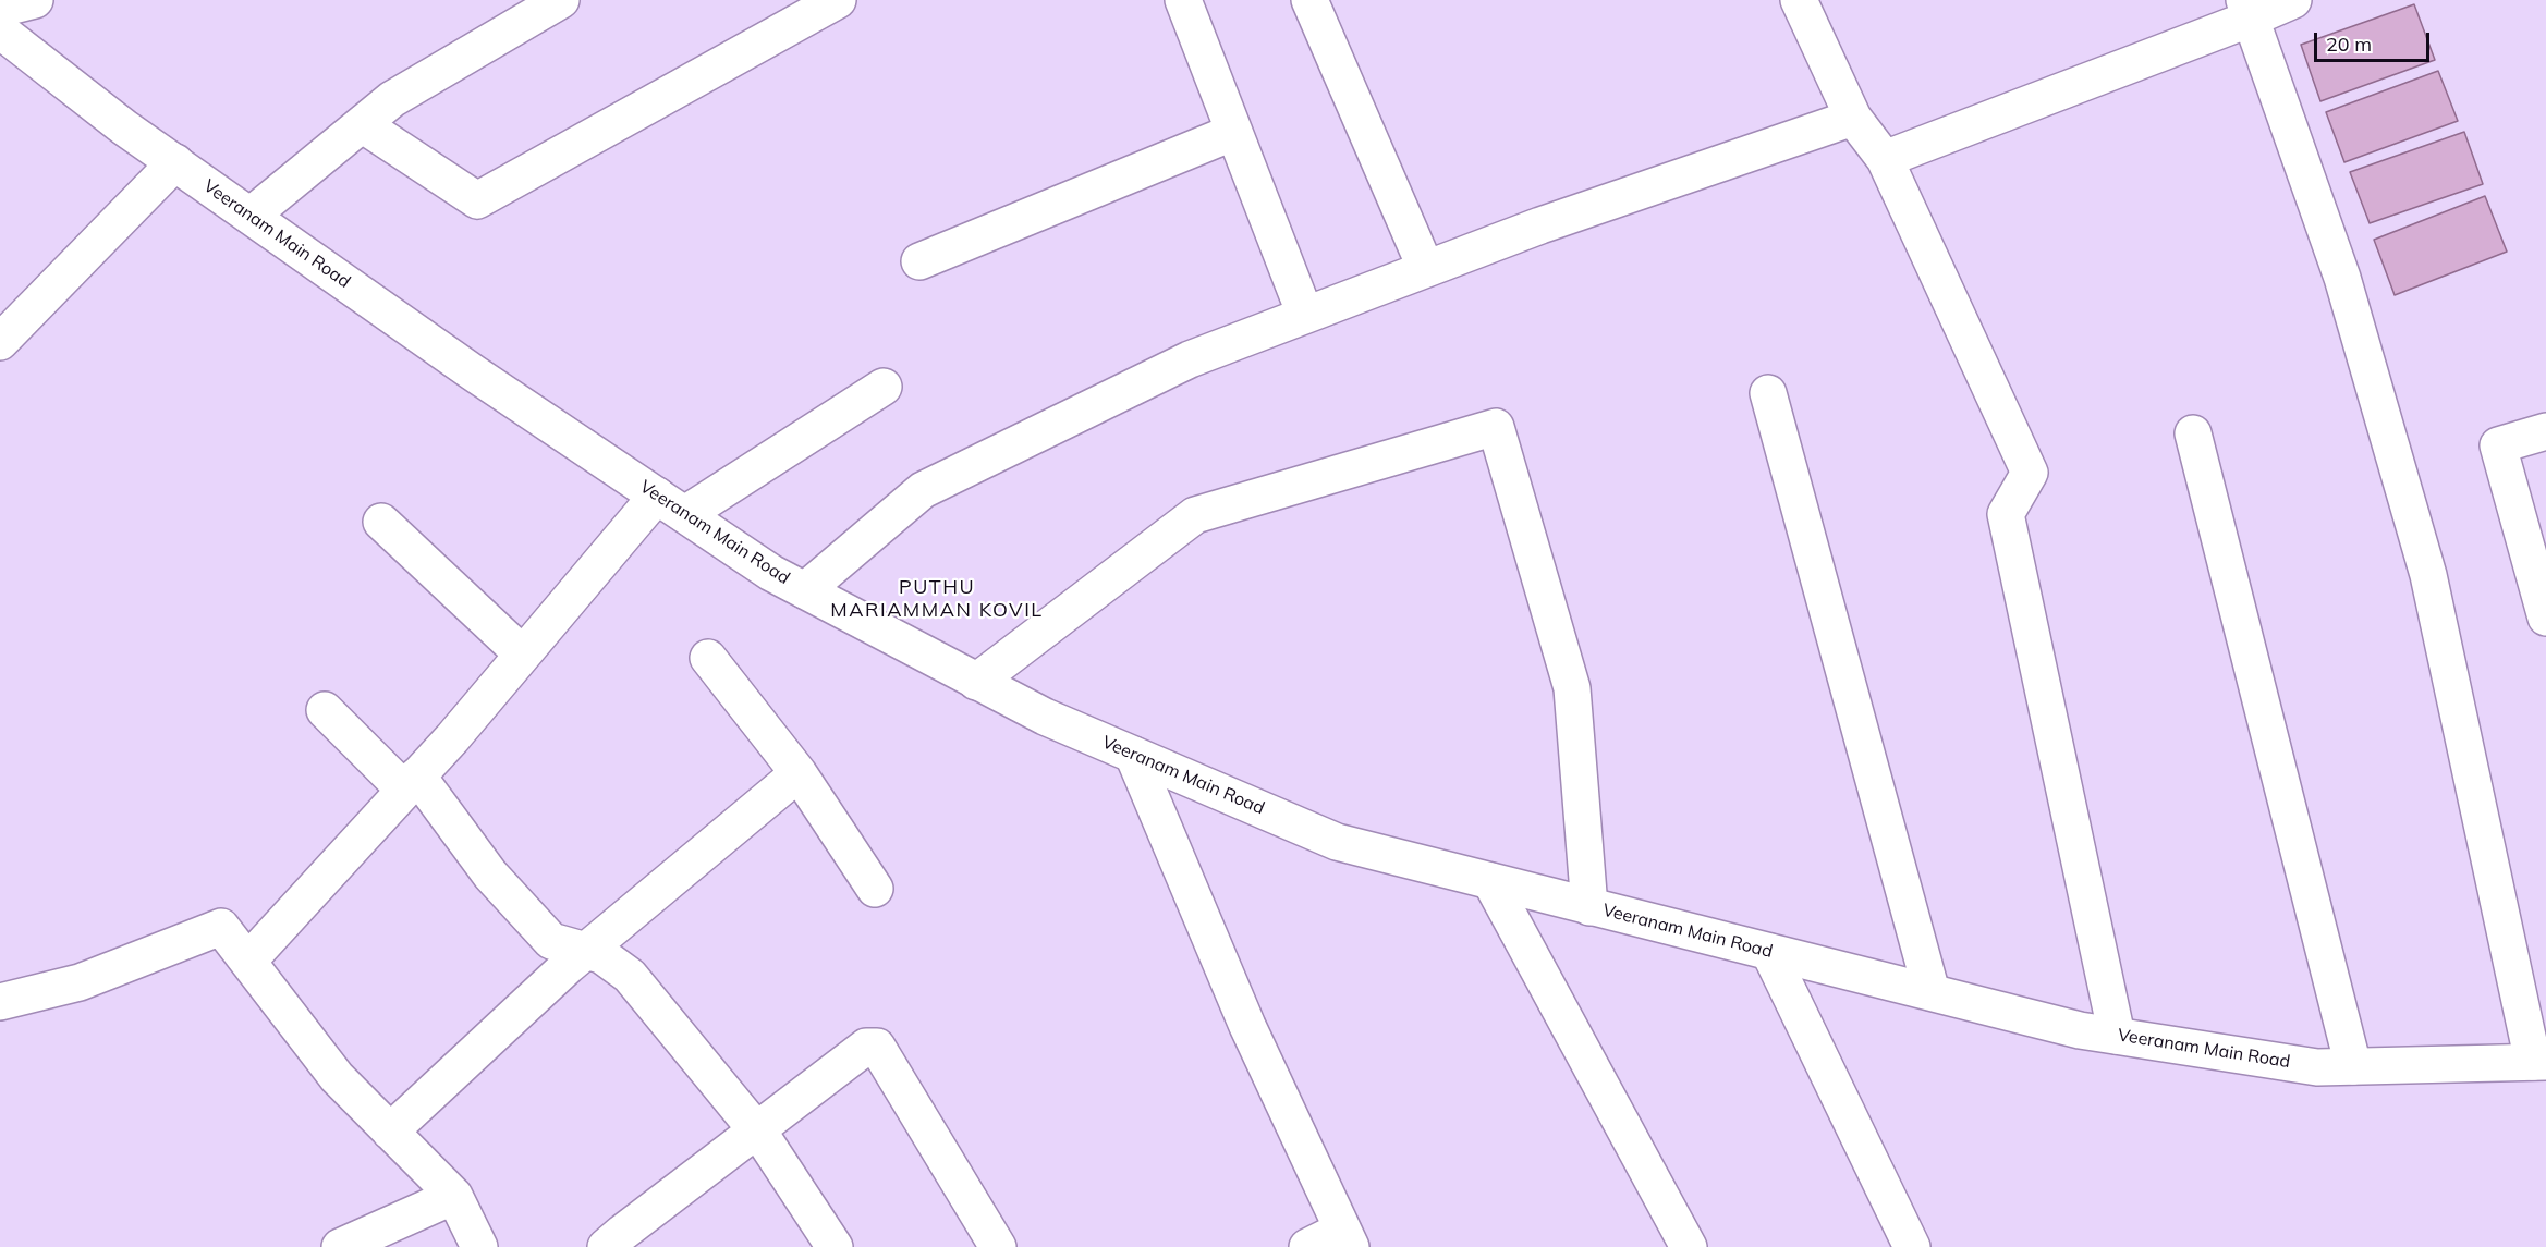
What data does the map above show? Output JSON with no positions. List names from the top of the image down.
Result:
{
  "streets": {
    "street": ["Veeranam Main Road"]
  },
  "districts": ["PUTHU MARIAMMAN KOVIL"],
  "scale_bar": "20 m"
}
